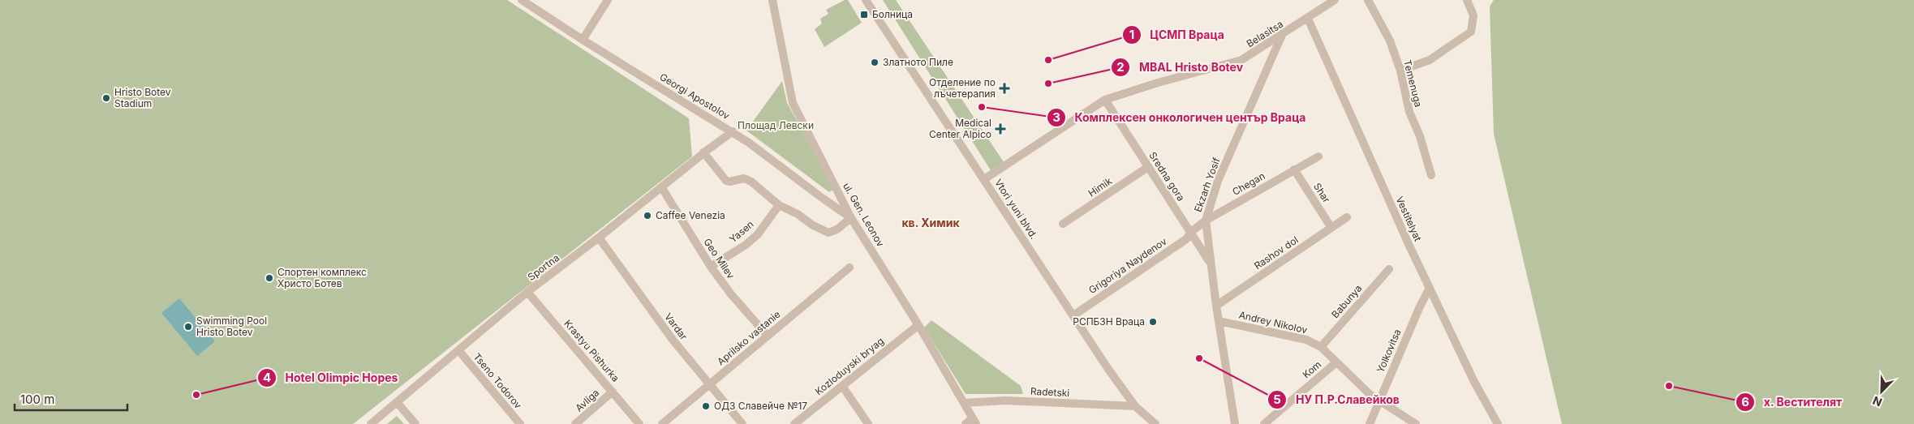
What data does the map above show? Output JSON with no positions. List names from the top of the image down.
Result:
{
  "streets": {
    "street": [
      "Belasitsa",
      "Temenuga",
      "Georgi Apostolov",
      "Sredna gora",
      "Chegan",
      "Ekzarh Yosif",
      "Himik",
      "Shar",
      "Vtori yuni blvd.",
      "ul. Gen. Leonov",
      "Vestitelyat",
      "Yasen",
      "Rashov dol",
      "Geo Milev",
      "Grigoriya Naydenov",
      "Sportna",
      "Babunya",
      "Andrey Nikolov",
      "Vardar",
      "Aprilsko vastanie",
      "Krastyu Pishurka",
      "Yolkovitsa",
      "Kozloduyski bryag",
      "Kom",
      "Tseno Todorov",
      "Radetski",
      "Avliga"
    ]
  },
  "crossings": [
    ["Belasitsa", "Sredna gora"],
    ["Belasitsa", "Ekzarh Yosif"],
    ["Belasitsa", "Vtori yuni blvd."],
    ["Belasitsa", "Vestitelyat"],
    ["Georgi Apostolov", "ul. Gen. Leonov"],
    ["Georgi Apostolov", "Sportna"],
    ["Sredna gora", "Chegan"],
    ["Sredna gora", "Ekzarh Yosif"],
    ["Sredna gora", "Himik"],
    ["Sredna gora", "Grigoriya Naydenov"],
    ["Chegan", "Ekzarh Yosif"],
    ["Chegan", "Shar"],
    ["Chegan", "Grigoriya Naydenov"],
    ["Ekzarh Yosif", "Rashov dol"],
    ["Ekzarh Yosif", "Andrey Nikolov"],
    ["Shar", "Rashov dol"],
    ["Vtori yuni blvd.", "Grigoriya Naydenov"],
    ["Vtori yuni blvd.", "Radetski"],
    ["ul. Gen. Leonov", "Kozloduyski bryag"],
    ["ul. Gen. Leonov", "Radetski"],
    ["Vestitelyat", "Yolkovitsa"],
    ["Yasen", "Geo Milev"],
    ["Geo Milev", "Sportna"],
    ["Geo Milev", "Aprilsko vastanie"],
    ["Sportna", "Vardar"],
    ["Sportna", "Krastyu Pishurka"],
    ["Sportna", "Tseno Todorov"],
    ["Babunya", "Andrey Nikolov"],
    ["Andrey Nikolov", "Yolkovitsa"],
    ["Andrey Nikolov", "Kom"],
    ["Vardar", "Aprilsko vastanie"],
    ["Krastyu Pishurka", "Avliga"]
  ],
  "districts": ["кв. Химик"],
  "parks": ["Площад Левски"],
  "places": {
    "transit": ["Болница"],
    "other": [
      "ЦСМП Враца",
      "Златното Пиле",
      "MBAL Hristo Botev",
      "Hristo Botev Stadium",
      "Комплексен онкологичен център Враца",
      "Caffee Venezia",
      "Спортен комплекс Христо Ботев",
      "РСПБЗН Враца",
      "Swimming Pool Hristo Botev",
      "НУ П.Р.Славейков",
      "х. Вестителят",
      "Hotel Olimpic Hopes",
      "ОДЗ Славейче №17"
    ],
    "health": ["Отделение по лъчетерапия", "Medical Center Alpico"]
  },
  "scale_bar": "100 m",
  "north": "bottom left"
}
